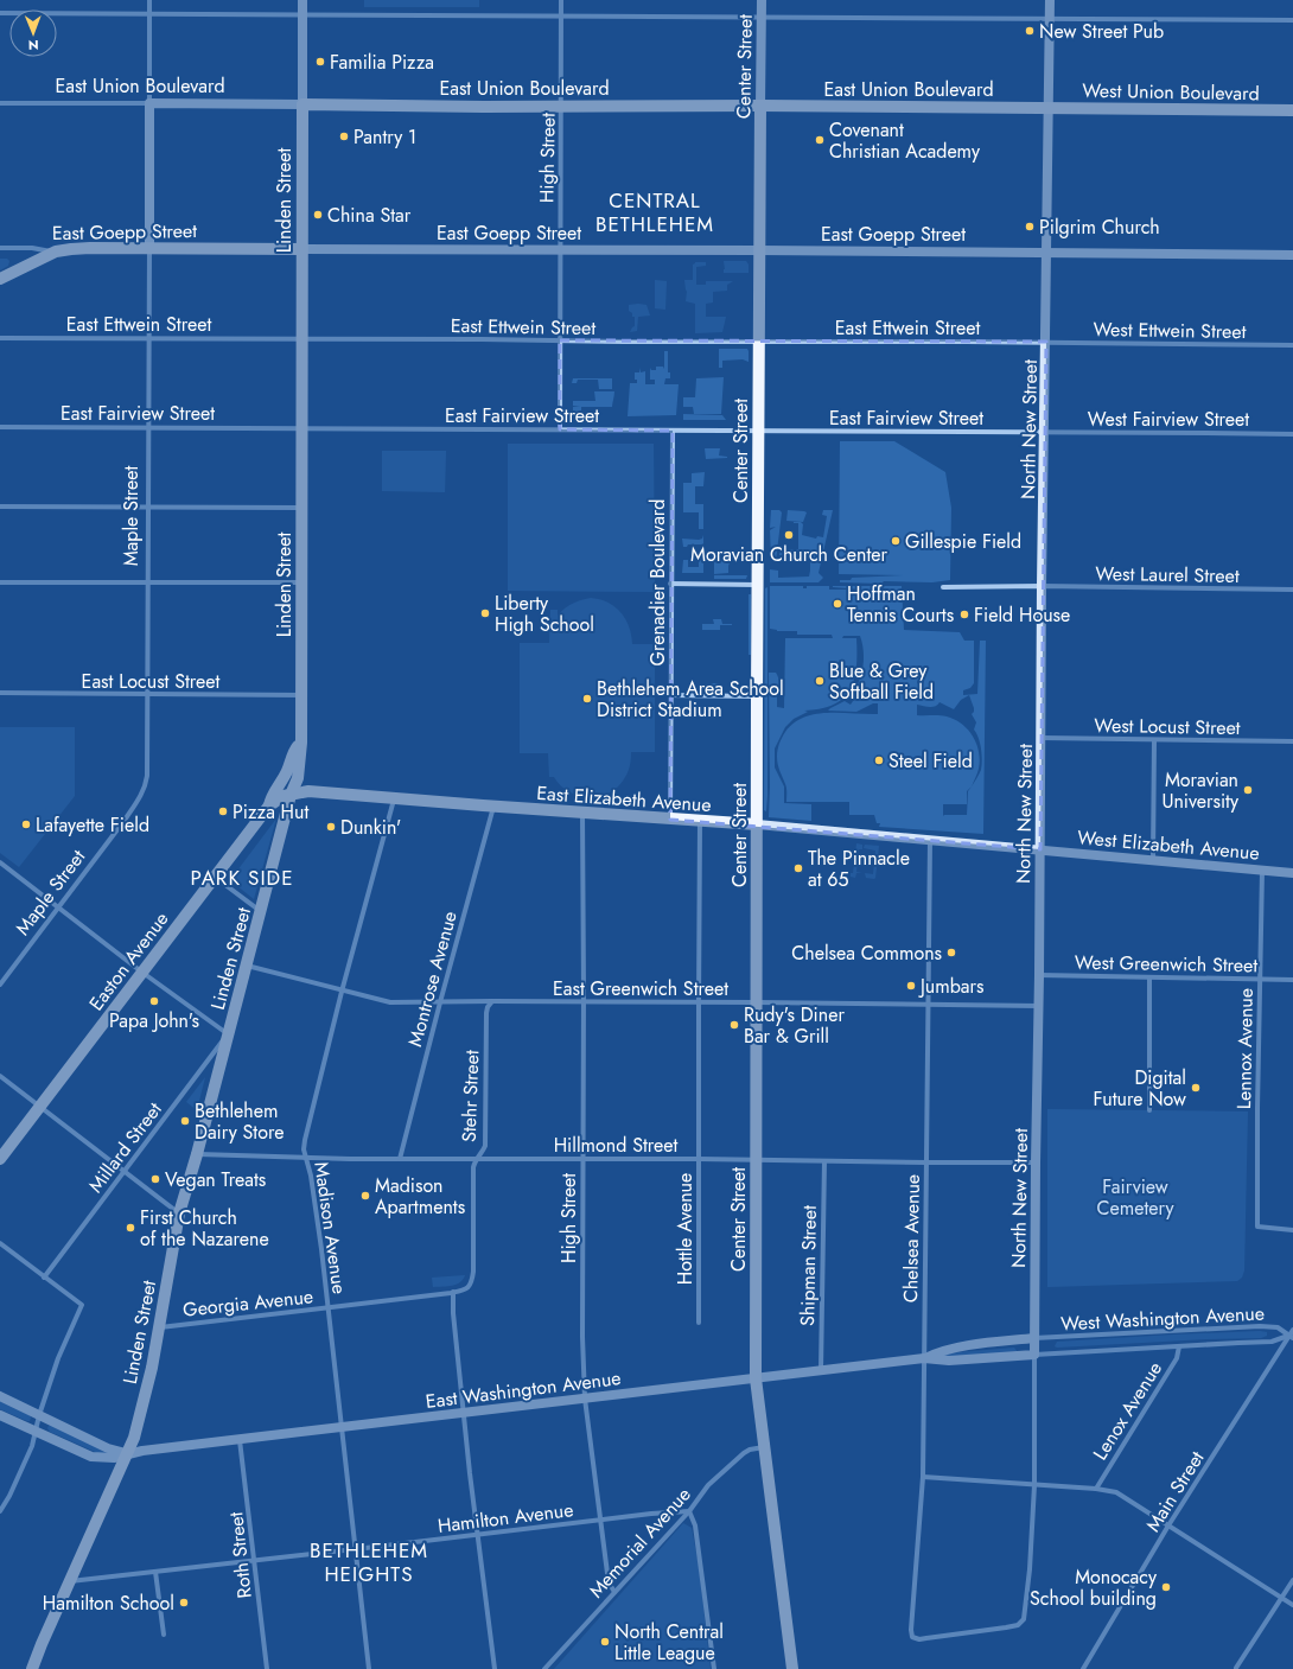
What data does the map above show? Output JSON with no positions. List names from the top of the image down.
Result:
{
  "streets": {
    "main road": [
      "Center Street",
      "East Union Boulevard",
      "West Union Boulevard",
      "Linden Street",
      "East Goepp Street",
      "East Elizabeth Avenue",
      "Easton Avenue"
    ],
    "street": [
      "High Street",
      "East Ettwein Street",
      "West Ettwein Street",
      "East Fairview Street",
      "West Fairview Street",
      "North New Street",
      "Maple Street",
      "West Laurel Street",
      "Grenadier Boulevard",
      "East Locust Street",
      "West Locust Street",
      "West Elizabeth Avenue",
      "West Greenwich Street",
      "Montrose Avenue",
      "East Greenwich Street",
      "Lennox Avenue",
      "Stehr Street",
      "Hillmond Street",
      "Millard Street",
      "Madison Avenue",
      "Hottle Avenue",
      "Chelsea Avenue",
      "Shipman Street",
      "Georgia Avenue",
      "West Washington Avenue",
      "East Washington Avenue",
      "Lenox Avenue",
      "Main Street",
      "Hamilton Avenue",
      "Memorial Avenue",
      "Roth Street"
    ]
  },
  "crossings": [
    ["Center Street", "East Union Boulevard"],
    ["Center Street", "East Goepp Street"],
    ["Center Street", "East Ettwein Street"],
    ["Center Street", "East Fairview Street"],
    ["Center Street", "East Elizabeth Avenue"],
    ["Center Street", "East Greenwich Street"],
    ["Center Street", "Hillmond Street"],
    ["Center Street", "East Washington Avenue"],
    ["Center Street", "Memorial Avenue"],
    ["East Union Boulevard", "West Union Boulevard"],
    ["East Union Boulevard", "High Street"],
    ["East Union Boulevard", "Linden Street"],
    ["East Union Boulevard", "North New Street"],
    ["East Union Boulevard", "Maple Street"],
    ["West Union Boulevard", "North New Street"],
    ["High Street", "East Goepp Street"],
    ["High Street", "East Ettwein Street"],
    ["High Street", "East Fairview Street"],
    ["High Street", "East Elizabeth Avenue"],
    ["High Street", "East Greenwich Street"],
    ["High Street", "Hillmond Street"],
    ["High Street", "East Washington Avenue"],
    ["High Street", "Hamilton Avenue"],
    ["High Street", "Memorial Avenue"],
    ["Linden Street", "East Goepp Street"],
    ["Linden Street", "East Ettwein Street"],
    ["Linden Street", "East Fairview Street"],
    ["Linden Street", "East Locust Street"],
    ["Linden Street", "East Elizabeth Avenue"],
    ["Linden Street", "Easton Avenue"],
    ["Linden Street", "East Greenwich Street"],
    ["Linden Street", "Hillmond Street"],
    ["Linden Street", "Millard Street"],
    ["Linden Street", "Georgia Avenue"],
    ["Linden Street", "East Washington Avenue"],
    ["Linden Street", "Hamilton Avenue"],
    ["East Goepp Street", "North New Street"],
    ["East Goepp Street", "Maple Street"],
    ["East Ettwein Street", "West Ettwein Street"],
    ["East Ettwein Street", "North New Street"],
    ["East Ettwein Street", "Maple Street"],
    ["West Ettwein Street", "North New Street"],
    ["East Fairview Street", "West Fairview Street"],
    ["East Fairview Street", "North New Street"],
    ["East Fairview Street", "Maple Street"],
    ["East Fairview Street", "Grenadier Boulevard"],
    ["West Fairview Street", "North New Street"],
    ["North New Street", "West Laurel Street"],
    ["North New Street", "West Locust Street"],
    ["North New Street", "East Elizabeth Avenue"],
    ["North New Street", "West Elizabeth Avenue"],
    ["North New Street", "West Greenwich Street"],
    ["North New Street", "East Greenwich Street"],
    ["North New Street", "Hillmond Street"],
    ["North New Street", "Chelsea Avenue"],
    ["North New Street", "West Washington Avenue"],
    ["North New Street", "East Washington Avenue"],
    ["Maple Street", "East Locust Street"],
    ["Grenadier Boulevard", "East Elizabeth Avenue"],
    ["East Elizabeth Avenue", "West Elizabeth Avenue"],
    ["East Elizabeth Avenue", "Easton Avenue"],
    ["East Elizabeth Avenue", "Montrose Avenue"],
    ["East Elizabeth Avenue", "Madison Avenue"],
    ["East Elizabeth Avenue", "Hottle Avenue"],
    ["East Elizabeth Avenue", "Chelsea Avenue"],
    ["West Elizabeth Avenue", "Lennox Avenue"],
    ["West Greenwich Street", "Lennox Avenue"],
    ["Montrose Avenue", "East Greenwich Street"],
    ["Montrose Avenue", "Hillmond Street"],
    ["East Greenwich Street", "Stehr Street"],
    ["East Greenwich Street", "Madison Avenue"],
    ["East Greenwich Street", "Hottle Avenue"],
    ["East Greenwich Street", "Chelsea Avenue"],
    ["Stehr Street", "Hillmond Street"],
    ["Stehr Street", "Georgia Avenue"],
    ["Hillmond Street", "Madison Avenue"],
    ["Hillmond Street", "Hottle Avenue"],
    ["Hillmond Street", "Chelsea Avenue"],
    ["Hillmond Street", "Shipman Street"],
    ["Madison Avenue", "Georgia Avenue"],
    ["Madison Avenue", "East Washington Avenue"],
    ["Madison Avenue", "Hamilton Avenue"],
    ["Chelsea Avenue", "East Washington Avenue"],
    ["Shipman Street", "East Washington Avenue"],
    ["West Washington Avenue", "East Washington Avenue"],
    ["West Washington Avenue", "Lenox Avenue"],
    ["West Washington Avenue", "Main Street"],
    ["East Washington Avenue", "Roth Street"],
    ["Hamilton Avenue", "Memorial Avenue"],
    ["Hamilton Avenue", "Roth Street"]
  ],
  "districts": ["CENTRAL BETHLEHEM", "PARK SIDE", "BETHLEHEM HEIGHTS"],
  "parks": ["Fairview Cemetery"],
  "places": [
    "New Street Pub",
    "Familia Pizza",
    "Pantry 1",
    "Covenant Christian Academy",
    "China Star",
    "Pilgrim Church",
    "Moravian Church Center",
    "Gillespie Field",
    "Hoffman Tennis Courts",
    "Liberty High School",
    "Field House",
    "Blue & Grey Softball Field",
    "Bethlehem Area School District Stadium",
    "Steel Field",
    "Moravian University",
    "Pizza Hut",
    "Lafayette Field",
    "Dunkin'",
    "The Pinnacle at 65",
    "Chelsea Commons",
    "Jumbars",
    "Papa John's",
    "Rudy's Diner Bar & Grill",
    "Digital Future Now",
    "Bethlehem Dairy Store",
    "Vegan Treats",
    "Madison Apartments",
    "First Church of the Nazarene",
    "Monocacy School building",
    "Hamilton School",
    "North Central Little League"
  ],
  "north": "bottom"
}
